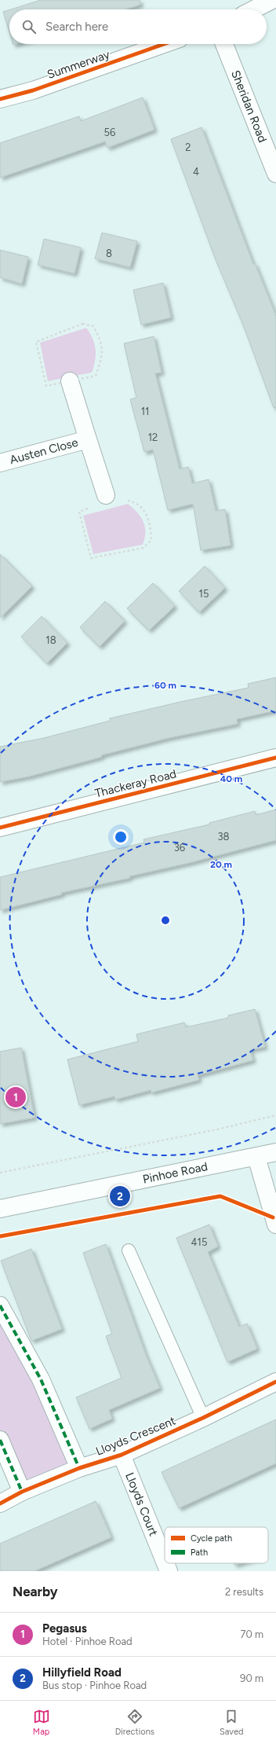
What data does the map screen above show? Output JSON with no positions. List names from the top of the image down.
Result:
{
  "streets": {
    "street": [
      "Summerway",
      "Sheridan Road",
      "Austen Close",
      "Thackeray Road",
      "Pinhoe Road",
      "Lloyds Crescent",
      "Lloyds Court"
    ]
  },
  "crossings": [
    ["Lloyds Crescent", "Lloyds Court"]
  ],
  "house_numbers": [
    "56",
    "2",
    "4",
    "8",
    "11",
    "12",
    "15",
    "18",
    "38",
    "36",
    "415"
  ],
  "legend": ["Cycle path", "Path"],
  "page": {
    "search": "Search here",
    "pins": ["1", "2"],
    "heading": ["Nearby", "2 results"],
    "list": [
      {
        "mark": "1",
        "name": "Pegasus",
        "note": "Hotel · Pinhoe Road",
        "value": "70 m"
      },
      {
        "mark": "2",
        "name": "Hillyfield Road",
        "note": "Bus stop · Pinhoe Road",
        "value": "90 m"
      }
    ],
    "nav": ["Map", "Directions", "Saved"]
  },
  "rings": ["60 m", "40 m", "20 m"]
}
